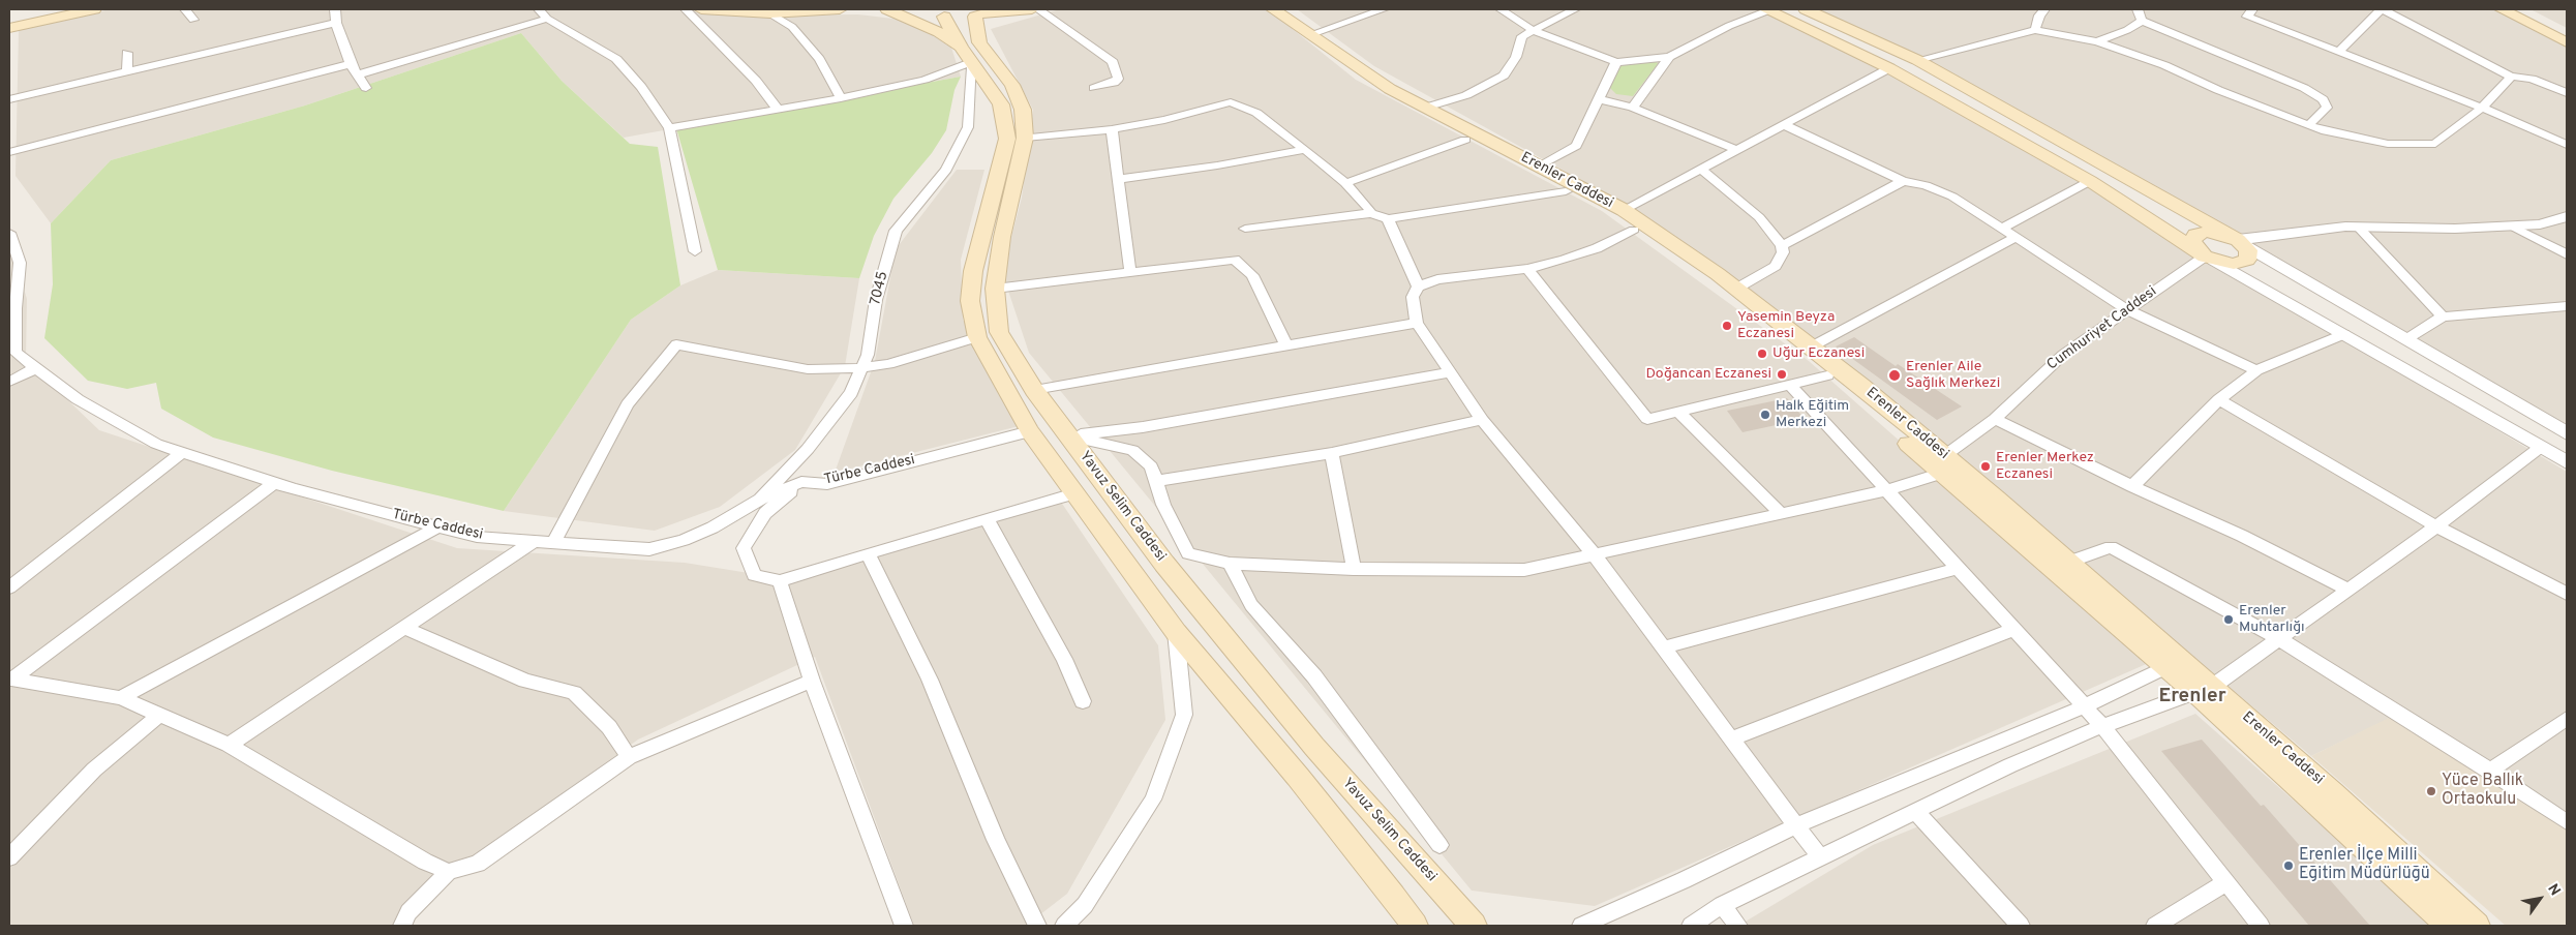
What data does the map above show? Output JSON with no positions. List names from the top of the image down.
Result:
{
  "streets": {
    "main road": ["Erenler Caddesi", "Yavuz Selim Caddesi"],
    "street": ["7045", "Cumhuriyet Caddesi", "Türbe Caddesi"]
  },
  "crossings": [
    ["Erenler Caddesi", "Cumhuriyet Caddesi"],
    ["7045", "Türbe Caddesi"],
    ["7045", "Yavuz Selim Caddesi"],
    ["Türbe Caddesi", "Yavuz Selim Caddesi"]
  ],
  "districts": ["Erenler"],
  "places": [
    "Yasemin Beyza Eczanesi",
    "Uğur Eczanesi",
    "Doğancan Eczanesi",
    "Erenler Aile Sağlık Merkezi",
    "Halk Eğitim Merkezi",
    "Erenler Merkez Eczanesi",
    "Erenler Muhtarlığı",
    "Yüce Ballık Ortaokulu",
    "Erenler İlçe Milli Eğitim Müdürlüğü"
  ],
  "north": "top right"
}
